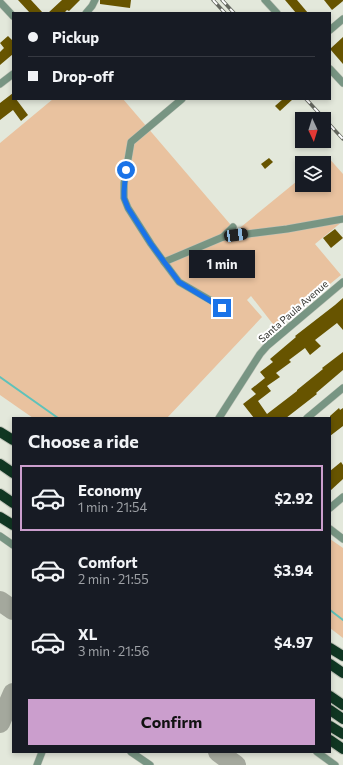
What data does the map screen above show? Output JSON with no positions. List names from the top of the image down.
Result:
{
  "streets": {
    "street": ["Santa Paula Avenue"]
  },
  "north": "bottom",
  "page": {
    "banner": ["Pickup", "Drop-off"],
    "bubble": "1 min",
    "heading": "Choose a ride",
    "list": [
      {
        "name": "Economy",
        "note": "1 min · 21:54",
        "value": "$2.92"
      },
      {
        "name": "Comfort",
        "note": "2 min · 21:55",
        "value": "$3.94"
      },
      {
        "name": "XL",
        "note": "3 min · 21:56",
        "value": "$4.97"
      }
    ],
    "buttons": "Confirm"
  }
}
